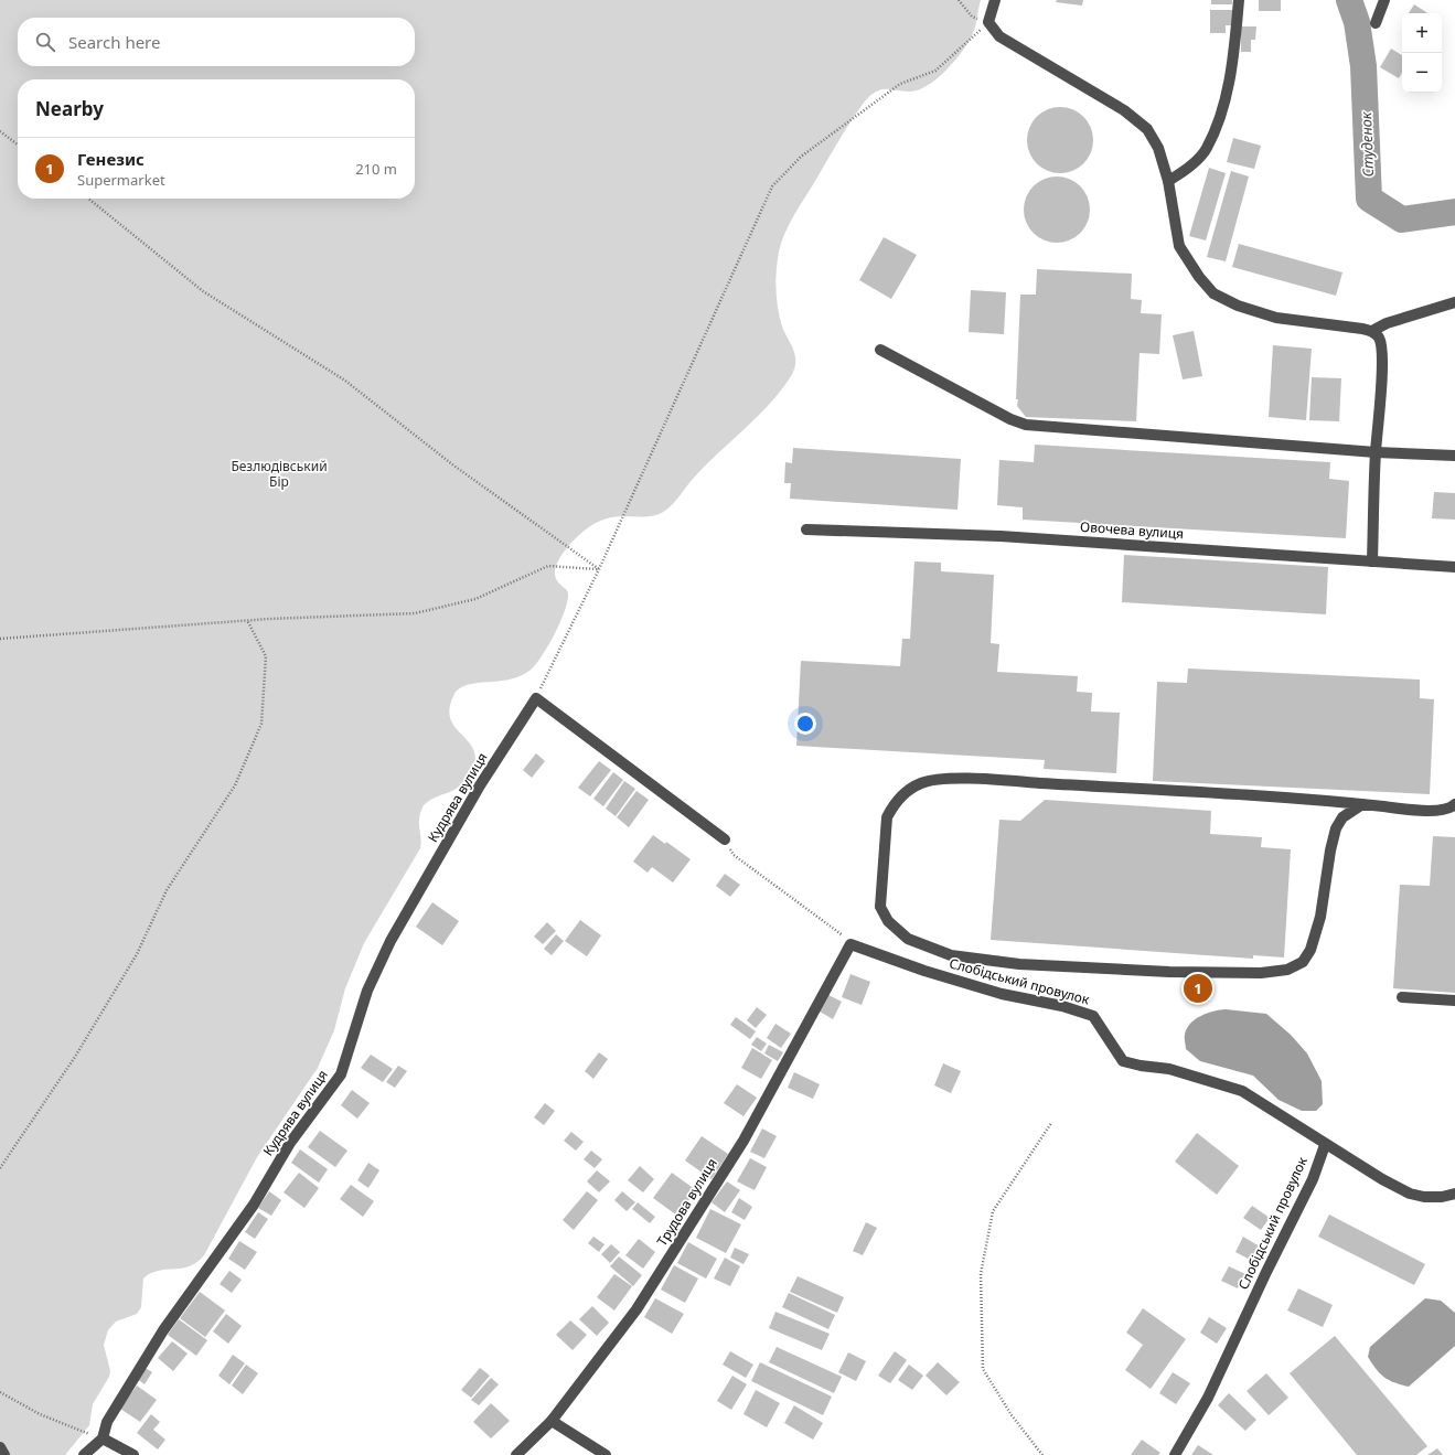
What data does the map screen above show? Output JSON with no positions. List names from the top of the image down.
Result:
{
  "streets": {
    "street": [
      "Овочева вулиця",
      "Кудрява вулиця",
      "Слобідський провулок",
      "Трудова вулиця"
    ]
  },
  "crossings": [
    ["Слобідський провулок", "Трудова вулиця"]
  ],
  "water": ["Студенок"],
  "parks": ["Безлюдівський Бір"],
  "page": {
    "map_buttons": ["+", "−"],
    "search": "Search here",
    "heading": "Nearby",
    "list": [
      {
        "mark": "1",
        "name": "Генезис",
        "note": "Supermarket",
        "value": "210 m"
      }
    ],
    "pins": "1"
  }
}
